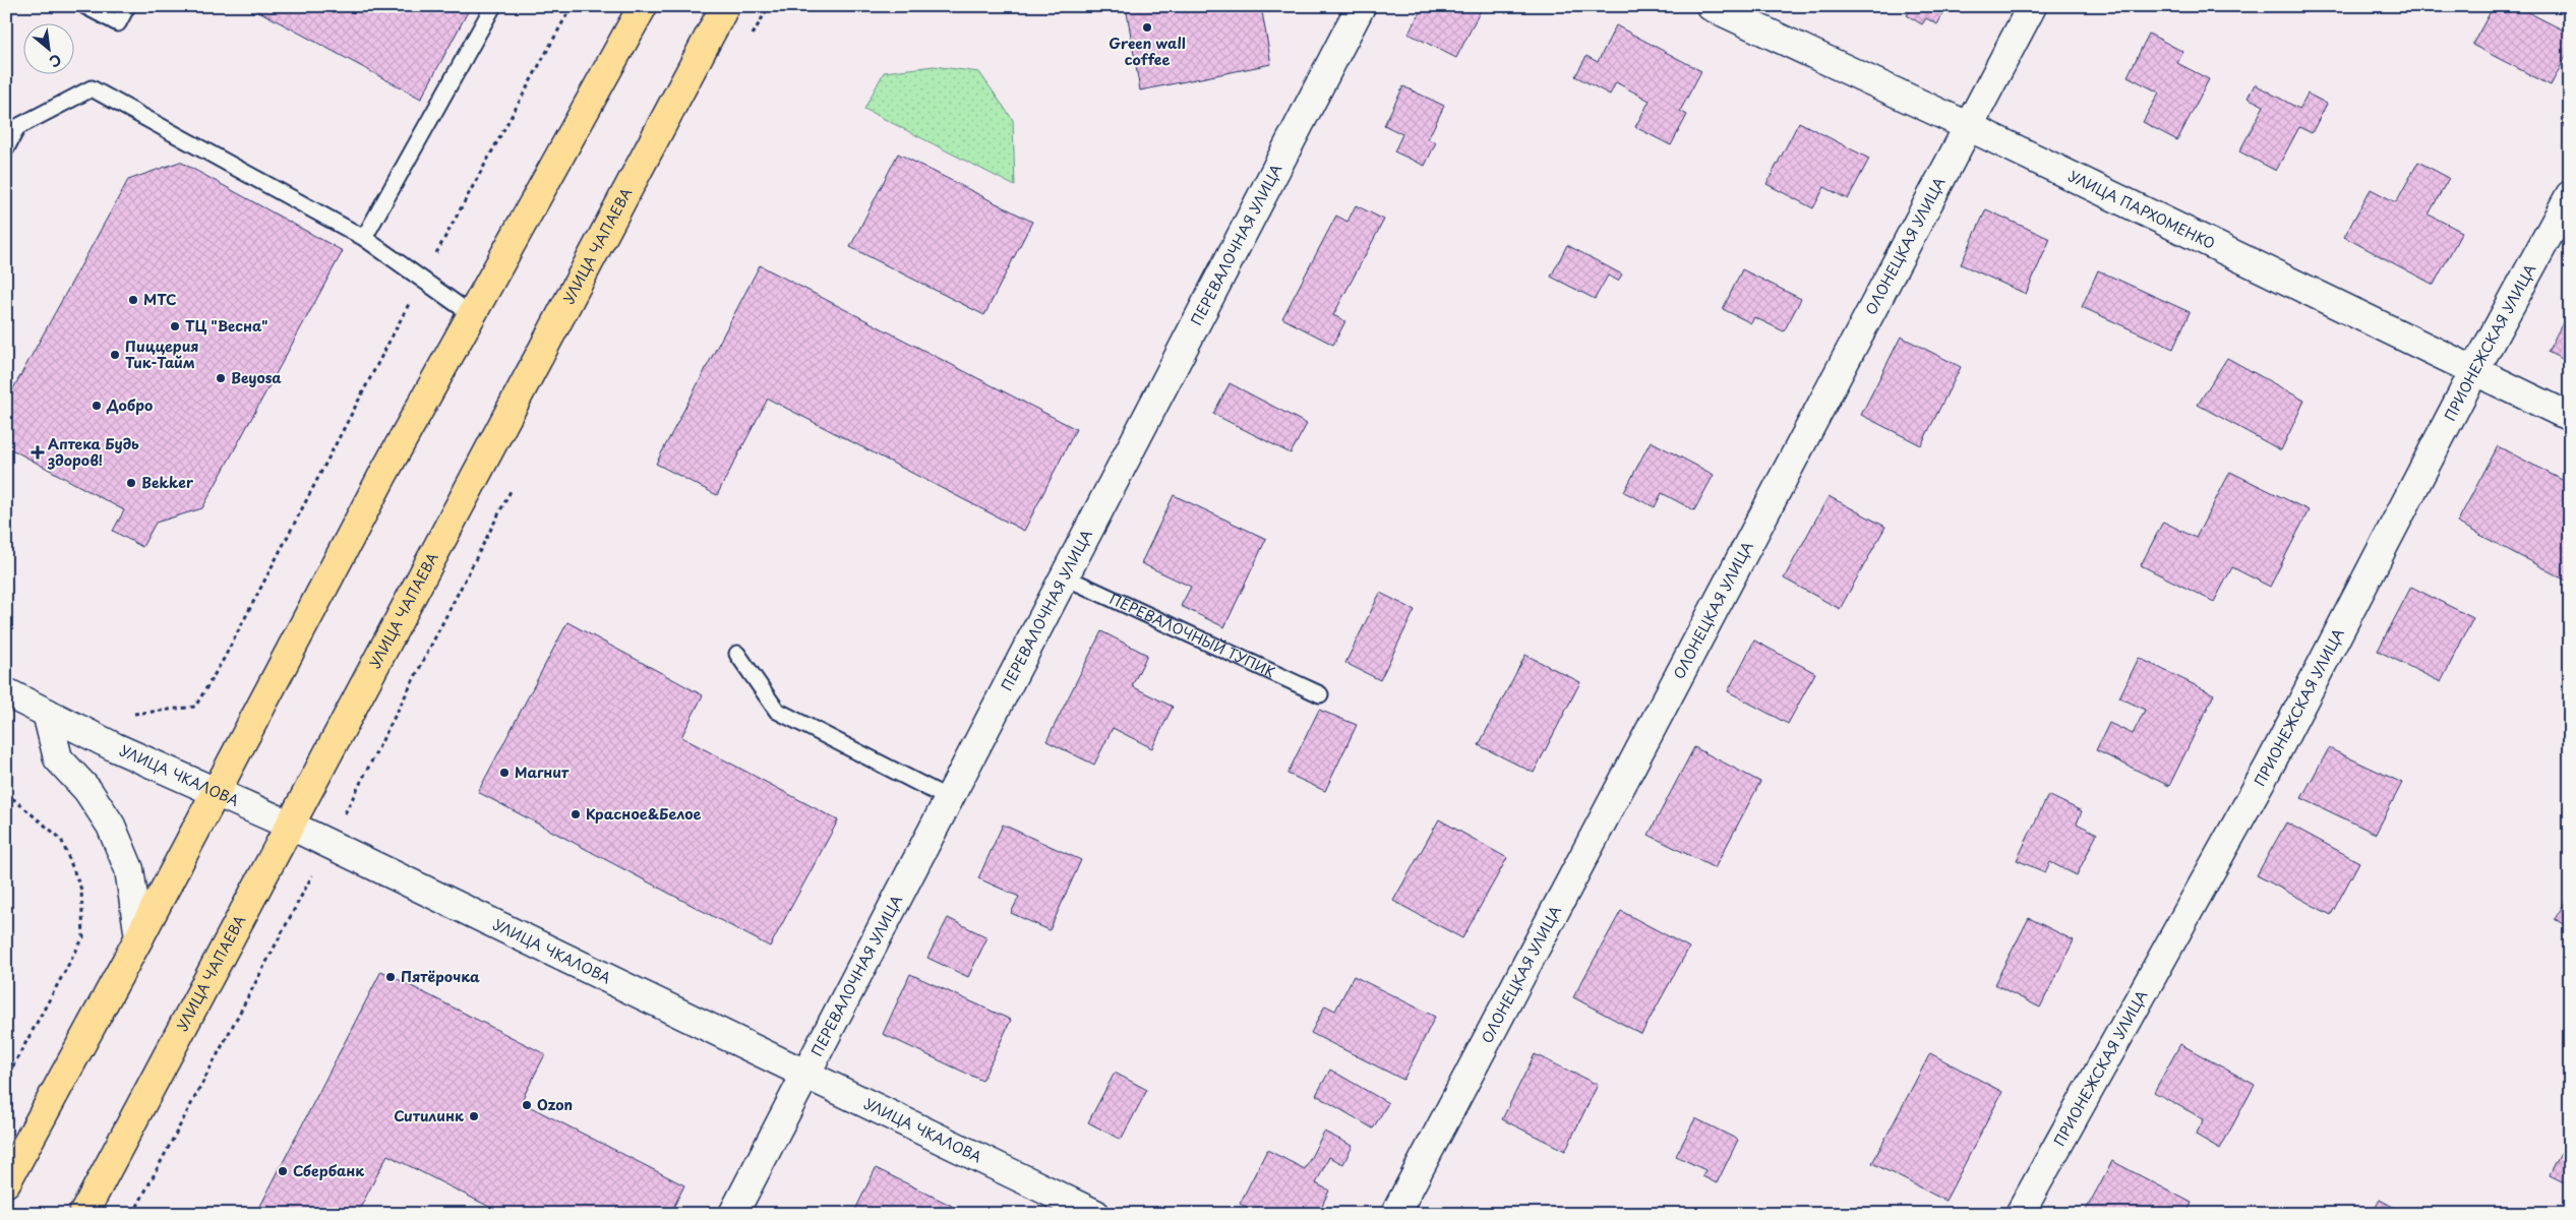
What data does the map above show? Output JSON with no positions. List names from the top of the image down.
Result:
{
  "streets": {
    "main road": ["УЛИЦА ЧАПАЕВА"],
    "street": [
      "УЛИЦА ПАРХОМЕНКО",
      "ПЕРЕВАЛОЧНАЯ УЛИЦА",
      "ОЛОНЕЦКАЯ УЛИЦА",
      "ПРИОНЕЖСКАЯ УЛИЦА",
      "УЛИЦА ЧКАЛОВА"
    ],
    "lane": ["ПЕРЕВАЛОЧНЫЙ ТУПИК"]
  },
  "crossings": [
    ["УЛИЦА ПАРХОМЕНКО", "ОЛОНЕЦКАЯ УЛИЦА"],
    ["УЛИЦА ПАРХОМЕНКО", "ПРИОНЕЖСКАЯ УЛИЦА"],
    ["ПЕРЕВАЛОЧНАЯ УЛИЦА", "ПЕРЕВАЛОЧНЫЙ ТУПИК"],
    ["ПЕРЕВАЛОЧНАЯ УЛИЦА", "УЛИЦА ЧКАЛОВА"],
    ["УЛИЦА ЧАПАЕВА", "УЛИЦА ЧКАЛОВА"]
  ],
  "places": {
    "other": [
      "Green wall coffee",
      "МТС",
      "ТЦ \"Весна\"",
      "Пиццерия Тик-Тайм",
      "Beyosa",
      "Добро",
      "Bekker",
      "Магнит",
      "Красное&Белое",
      "Пятёрочка",
      "Ozon",
      "Ситилинк",
      "Сбербанк"
    ],
    "health": ["Аптека Будь здоров!"]
  },
  "north": "bottom right"
}
